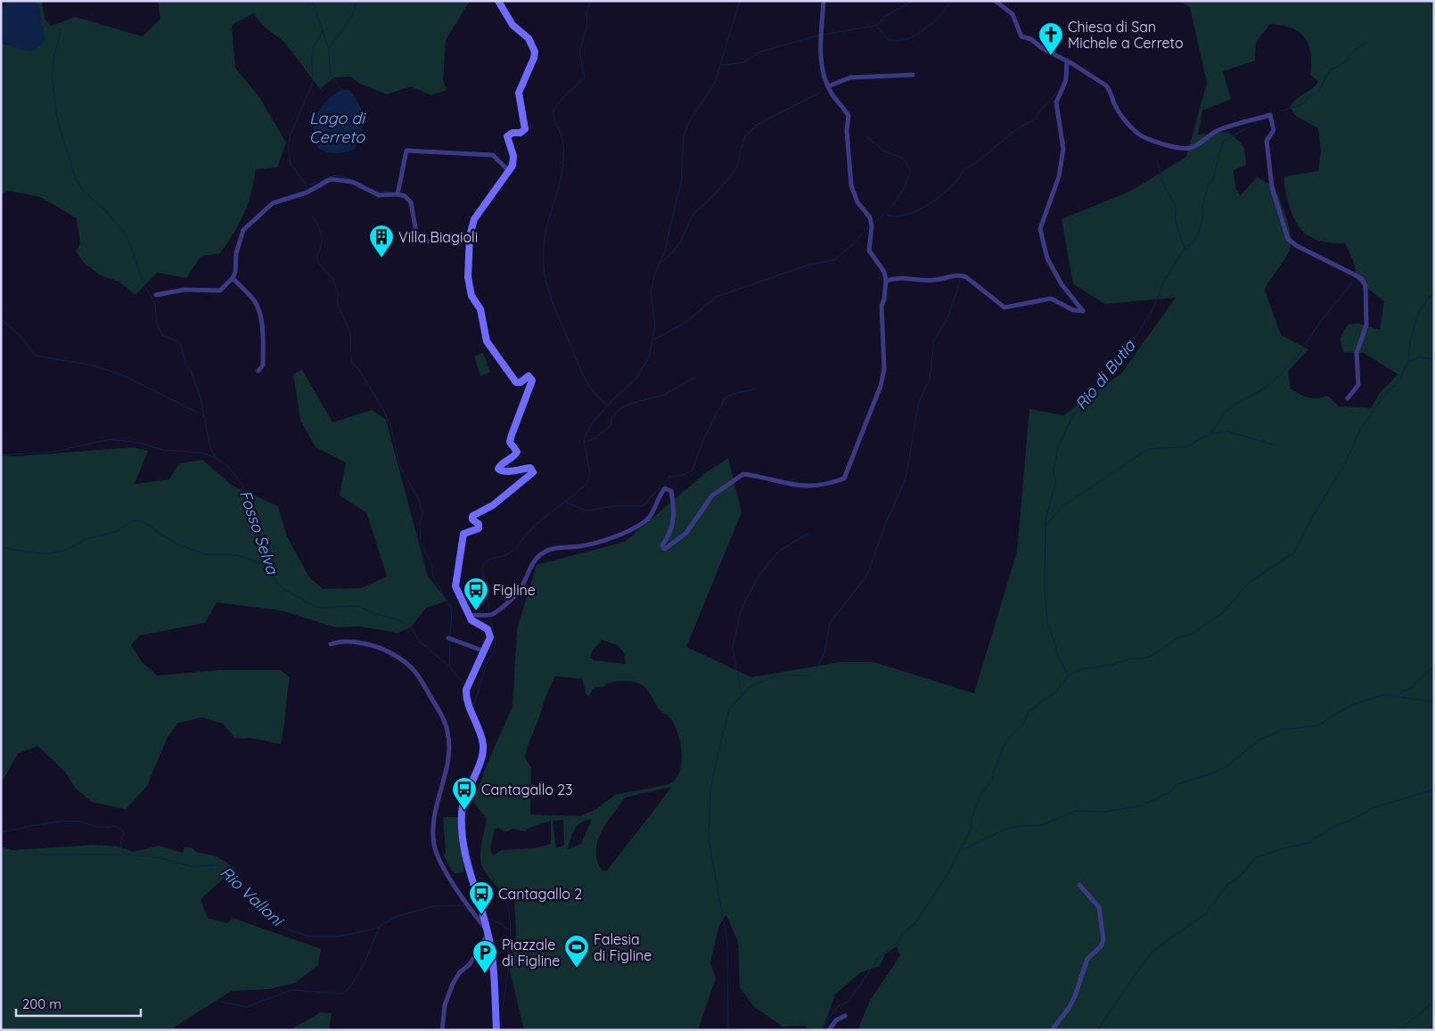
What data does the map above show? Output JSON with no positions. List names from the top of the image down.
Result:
{
  "water": [
    "Lago di Cerreto",
    "Rio di Butia",
    "Fosso Selva",
    "Rio Valloni"
  ],
  "places": {
    "church": ["Chiesa di San Michele a Cerreto"],
    "building": ["Villa Biagioli"],
    "bus stop": ["Figline", "Cantagallo 23", "Cantagallo 2"],
    "sports": ["Falesia di Figline"],
    "parking": ["Piazzale di Figline"]
  },
  "scale_bar": "200 m"
}
